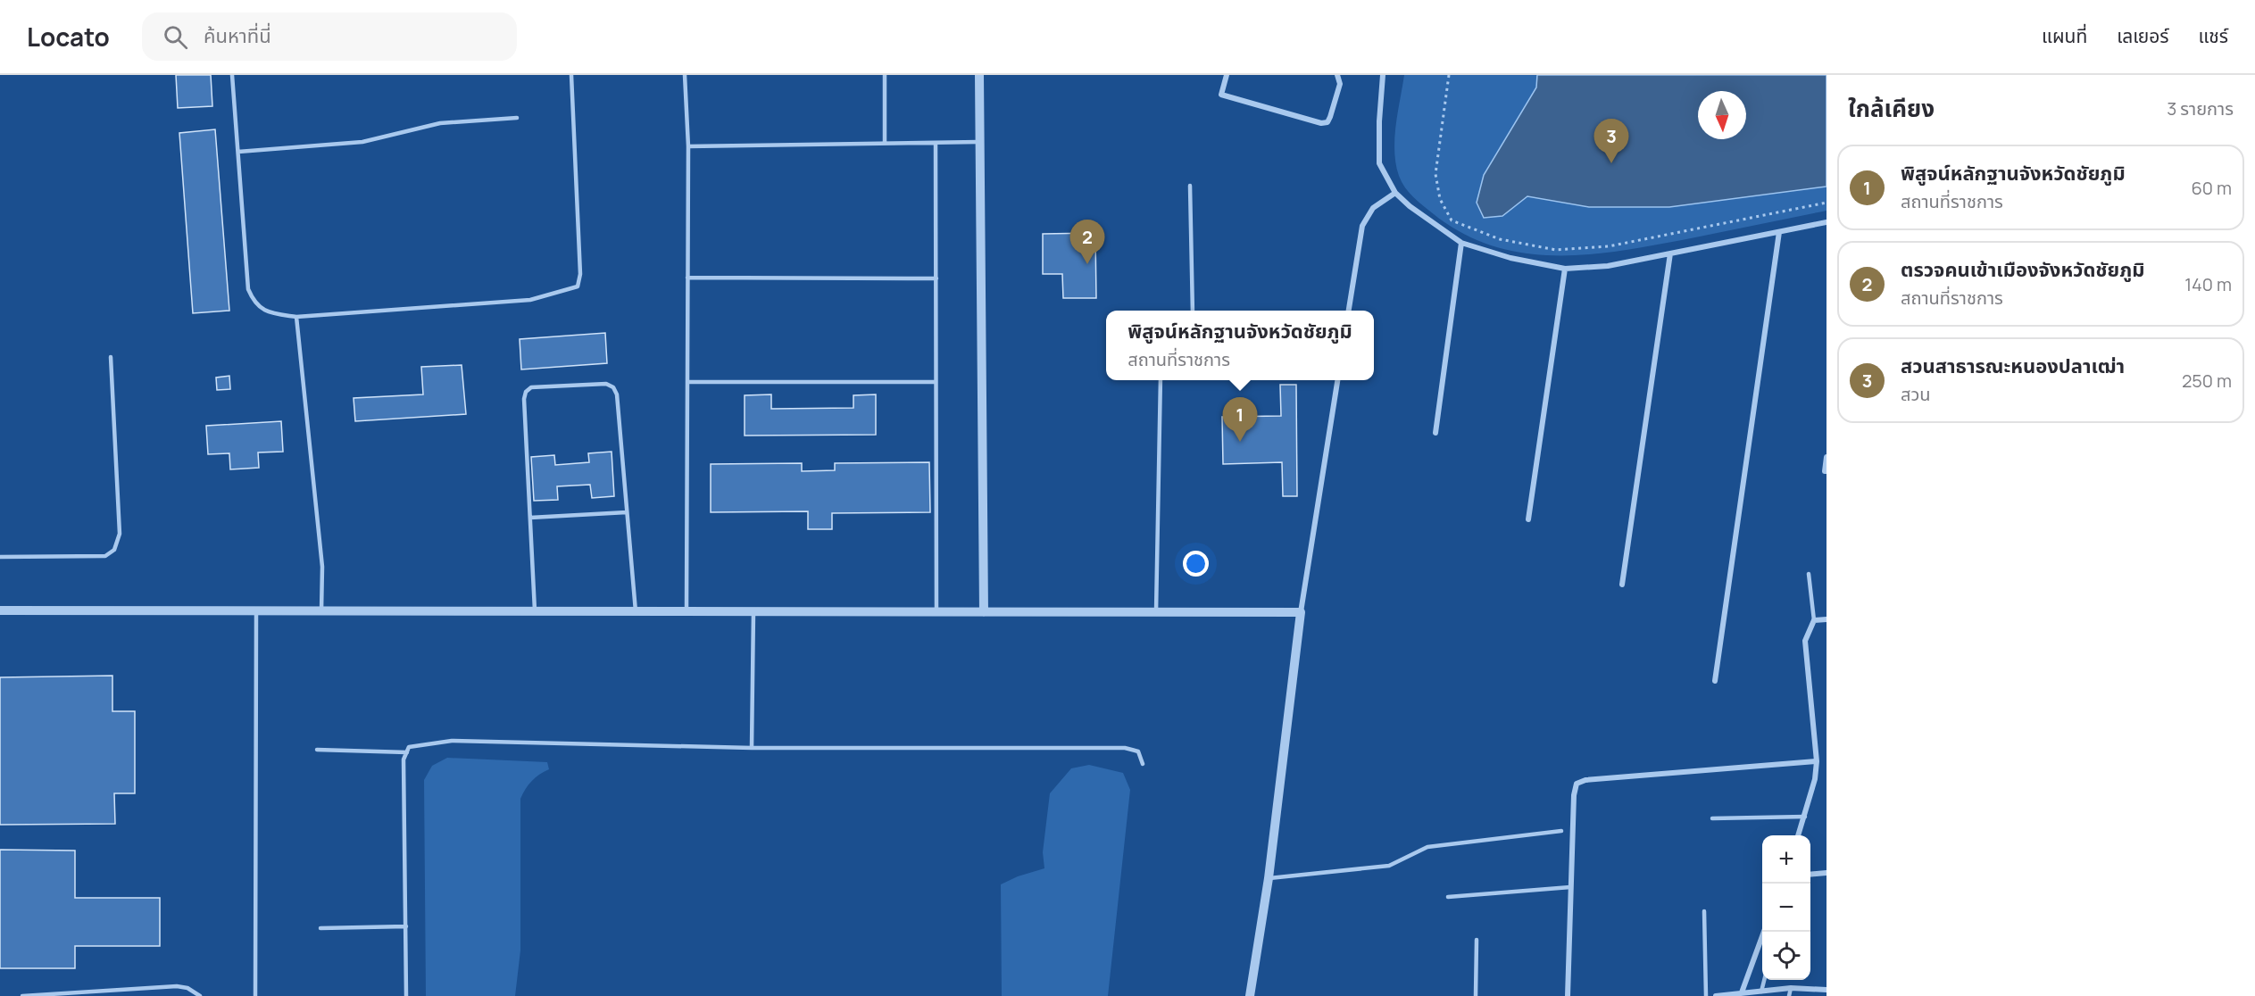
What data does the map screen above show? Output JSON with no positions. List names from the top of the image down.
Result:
{
  "north": "bottom",
  "page": {
    "header": "Locato",
    "search": "ค้นหาที่นี่",
    "nav": ["แผนที่", "เลเยอร์", "แชร์"],
    "heading": ["ใกล้เคียง", "3 รายการ"],
    "pins": ["3", "2", "1"],
    "list": [
      {
        "mark": "1",
        "name": "พิสูจน์หลักฐานจังหวัดชัยภูมิ",
        "note": "สถานที่ราชการ",
        "value": "60 m"
      },
      {
        "mark": "2",
        "name": "ตรวจคนเข้าเมืองจังหวัดชัยภูมิ",
        "note": "สถานที่ราชการ",
        "value": "140 m"
      },
      {
        "mark": "3",
        "name": "สวนสาธารณะหนองปลาเฒ่า",
        "note": "สวน",
        "value": "250 m"
      }
    ],
    "popup": ["พิสูจน์หลักฐานจังหวัดชัยภูมิ", "สถานที่ราชการ"],
    "map_buttons": ["+", "−"]
  }
}
